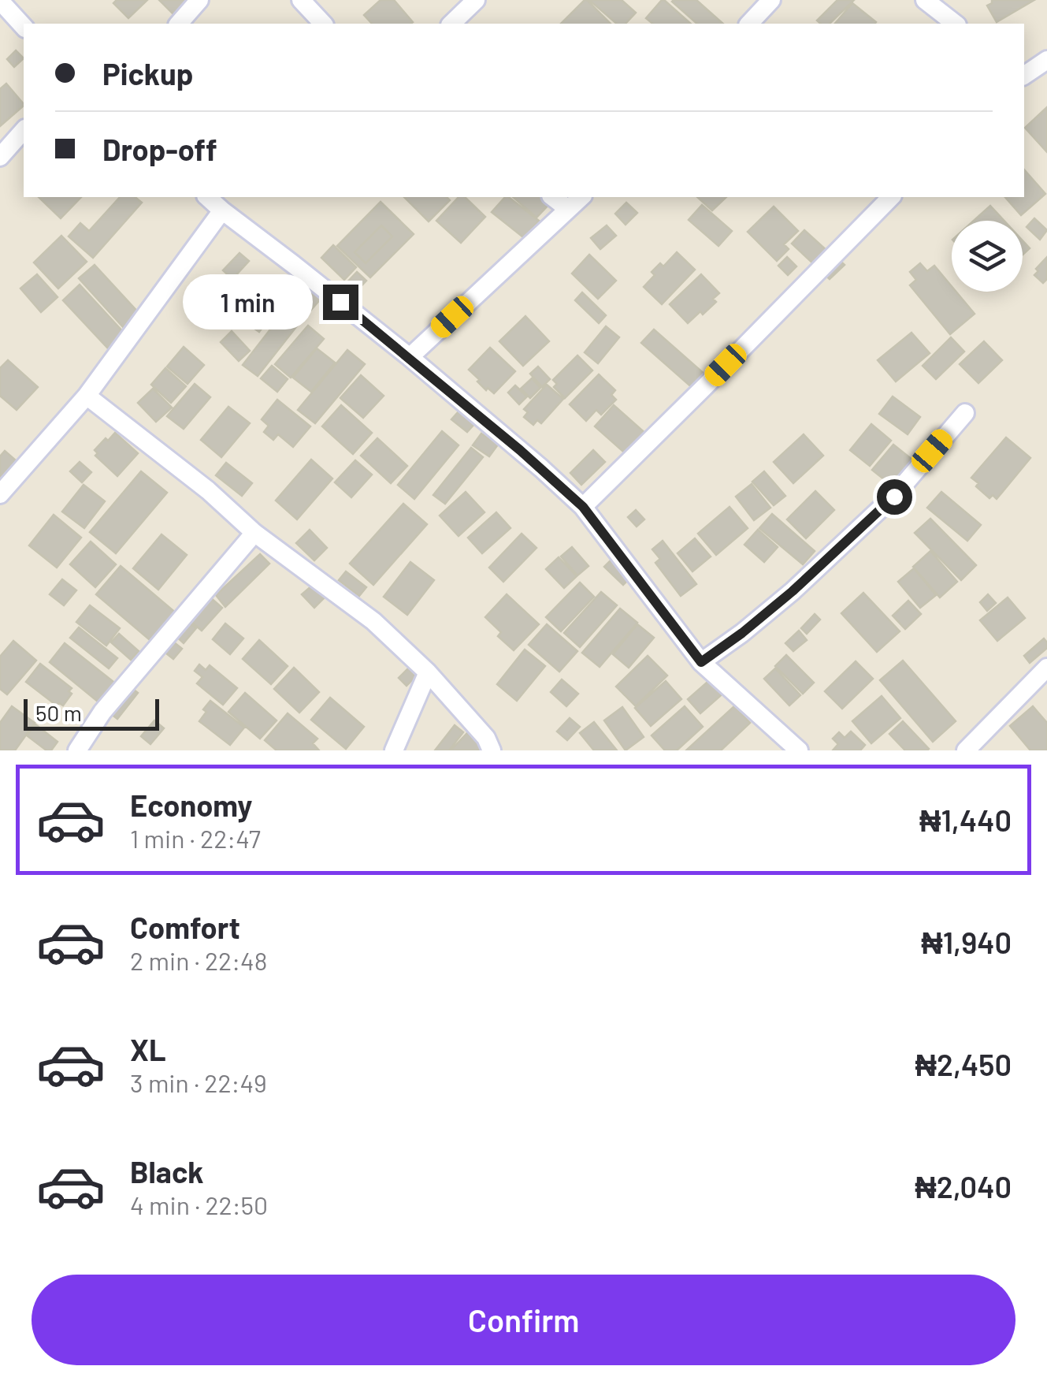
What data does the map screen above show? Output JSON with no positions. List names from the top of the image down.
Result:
{
  "scale_bar": "50 m",
  "page": {
    "banner": ["Pickup", "Drop-off"],
    "bubble": "1 min",
    "scale": "50 m",
    "list": [
      {
        "name": "Economy",
        "note": "1 min · 22:47",
        "value": "₦1,440"
      },
      {
        "name": "Comfort",
        "note": "2 min · 22:48",
        "value": "₦1,940"
      },
      {
        "name": "XL",
        "note": "3 min · 22:49",
        "value": "₦2,450"
      },
      {
        "name": "Black",
        "note": "4 min · 22:50",
        "value": "₦2,040"
      }
    ],
    "buttons": "Confirm"
  }
}
